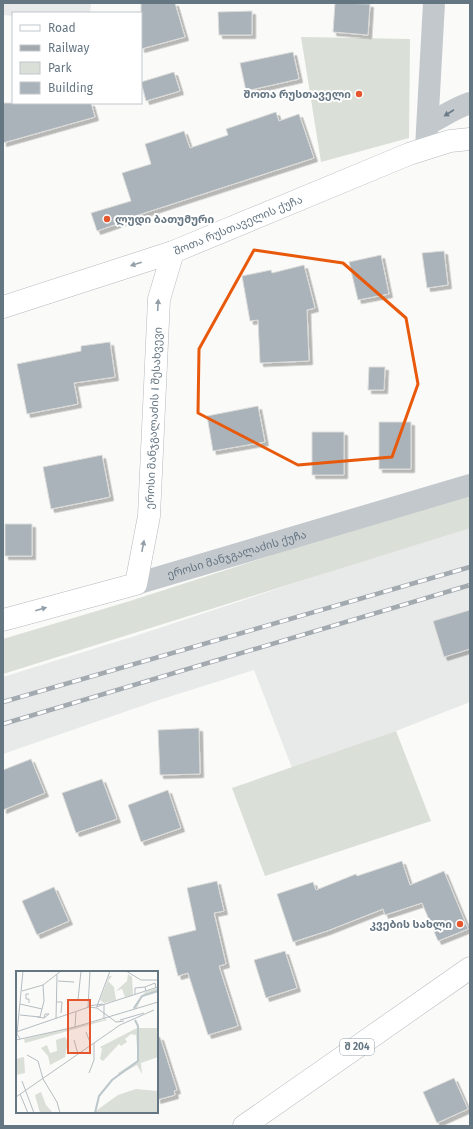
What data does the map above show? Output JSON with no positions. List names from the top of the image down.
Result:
{
  "streets": {
    "main road": [
      "შოთა რუსთაველის ქუჩა",
      "ეროსი მანჯგალაძის I შესახვევი",
      "ეროსი მანჯგალაძის ქუჩა",
      "შ 204"
    ]
  },
  "crossings": [
    ["შოთა რუსთაველის ქუჩა", "ეროსი მანჯგალაძის I შესახვევი"],
    ["ეროსი მანჯგალაძის I შესახვევი", "ეროსი მანჯგალაძის ქუჩა"]
  ],
  "one_way": ["შოთა რუსთაველის ქუჩა", "ეროსი მანჯგალაძის I შესახვევი"],
  "places": ["შოთა რუსთაველი", "ლუდი ბათუმური", "კვების სახლი"],
  "legend": [
    "Road",
    "Railway",
    "Park",
    "Building"
  ]
}
